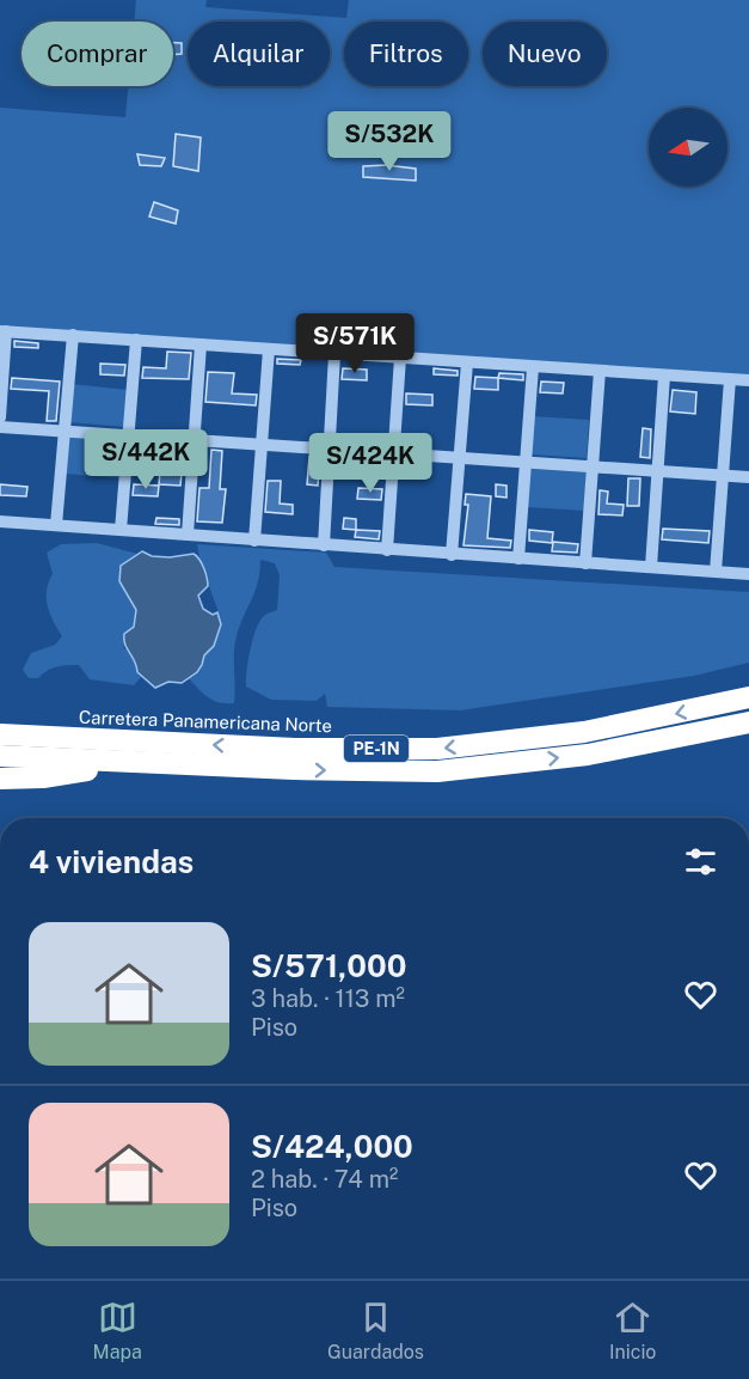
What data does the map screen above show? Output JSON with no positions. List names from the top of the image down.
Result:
{
  "streets": {
    "highway": ["Carretera Panamericana Norte", "PE-1N"]
  },
  "north": "left",
  "page": {
    "chip": [
      "Comprar",
      "Alquilar",
      "Filtros",
      "Nuevo"
    ],
    "price": [
      "S/532K",
      "S/571K",
      "S/442K",
      "S/424K"
    ],
    "heading": "4 viviendas",
    "list": [
      {
        "name": "S/571,000",
        "note": "3 hab. · 113 m² · Piso"
      },
      {
        "name": "S/424,000",
        "note": "2 hab. · 74 m² · Piso"
      }
    ],
    "tabs": ["Mapa", "Guardados", "Inicio"]
  }
}
